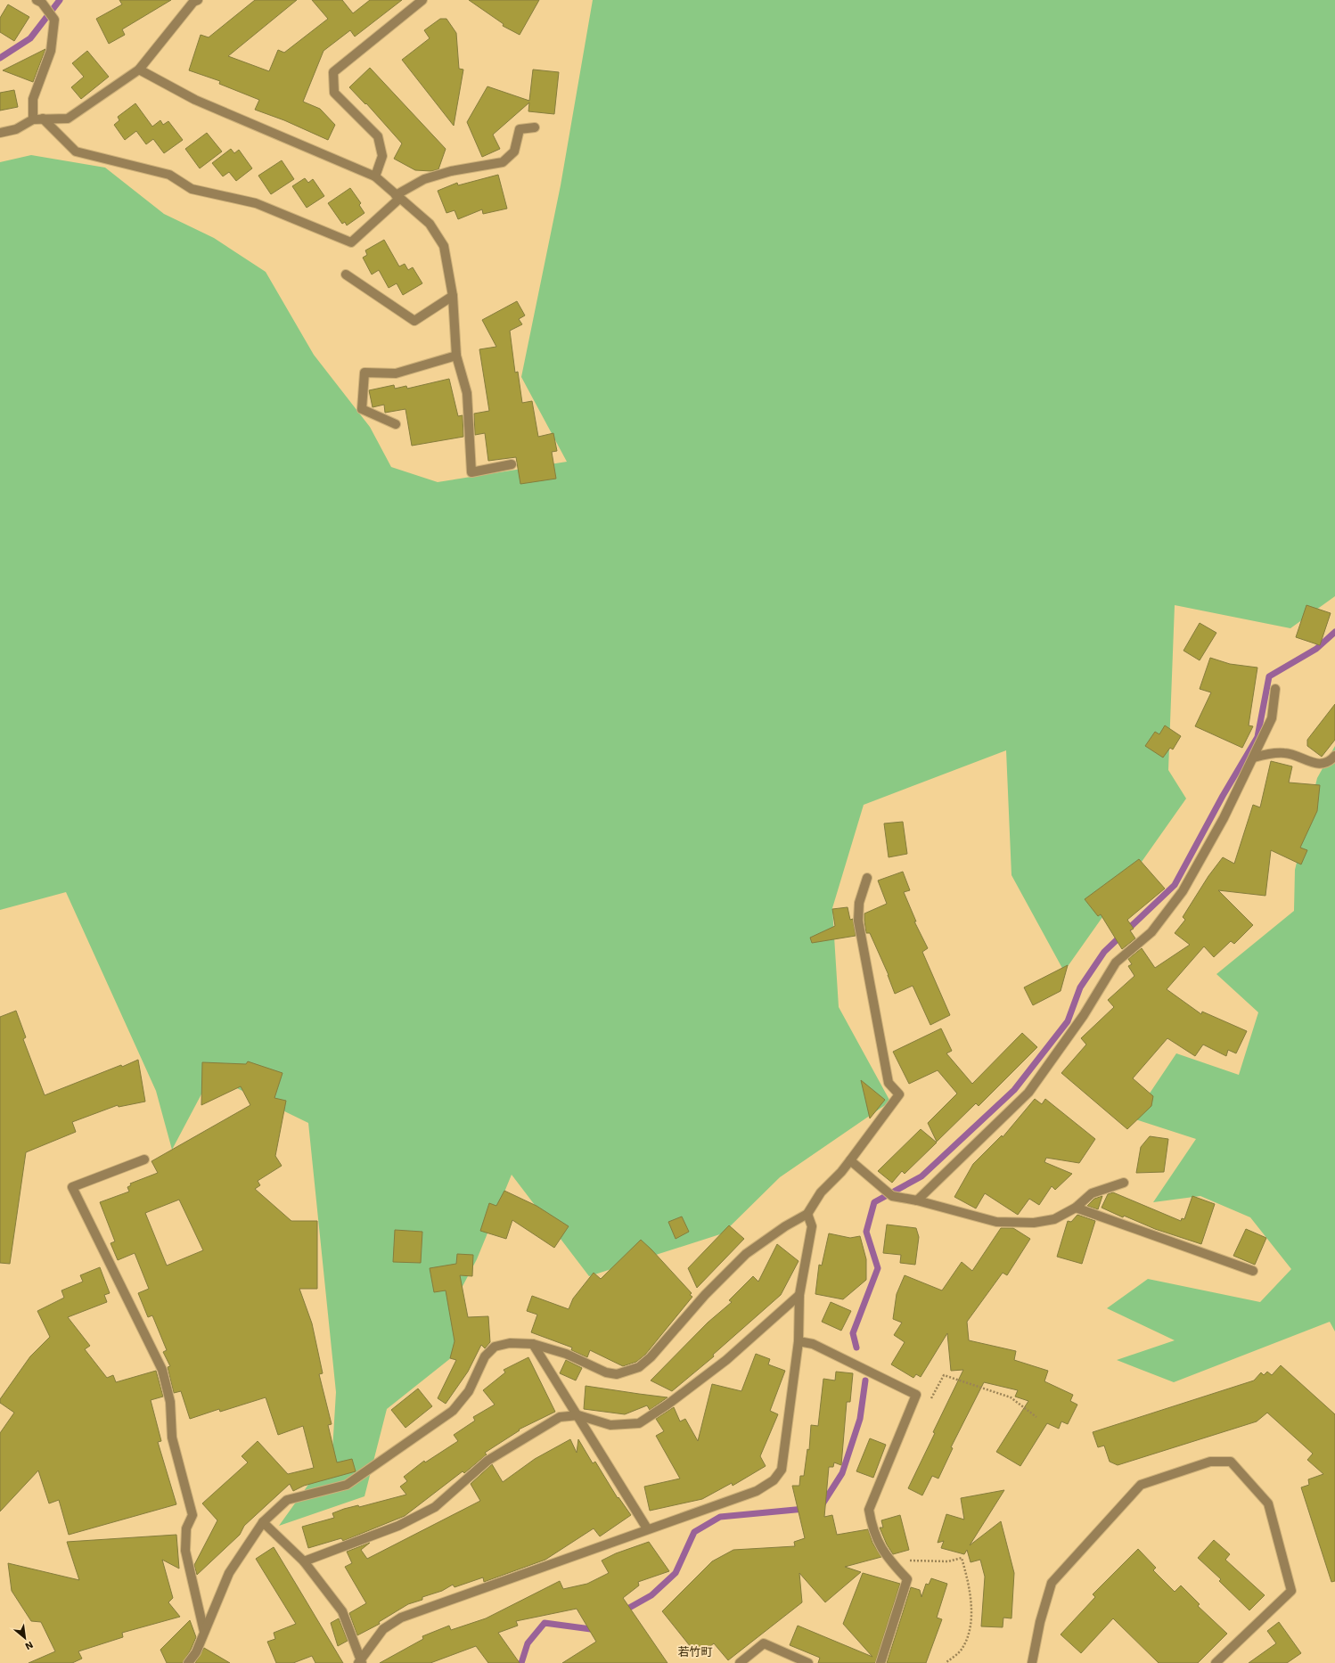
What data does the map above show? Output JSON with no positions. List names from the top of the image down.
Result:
{
  "districts": ["若竹町"],
  "north": "bottom right"
}
